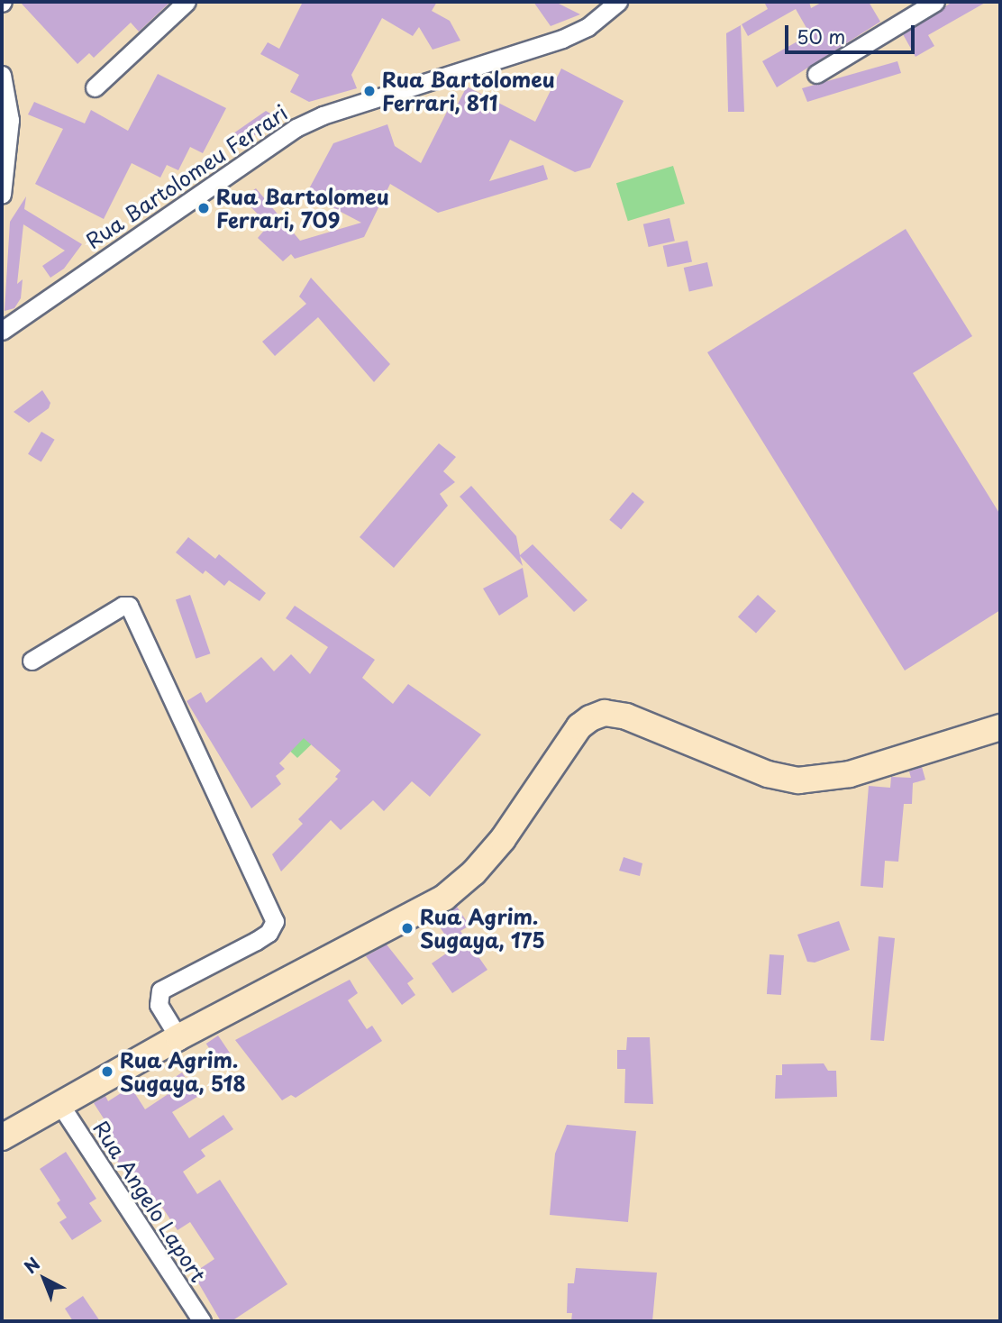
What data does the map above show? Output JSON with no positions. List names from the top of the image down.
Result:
{
  "streets": {
    "street": ["Rua Bartolomeu Ferrari", "Rua Angelo Laport"]
  },
  "places": [
    "Rua Bartolomeu Ferrari, 811",
    "Rua Bartolomeu Ferrari, 709",
    "Rua Agrim. Sugaya, 175",
    "Rua Agrim. Sugaya, 518"
  ],
  "scale_bar": "50 m",
  "north": "top left"
}
